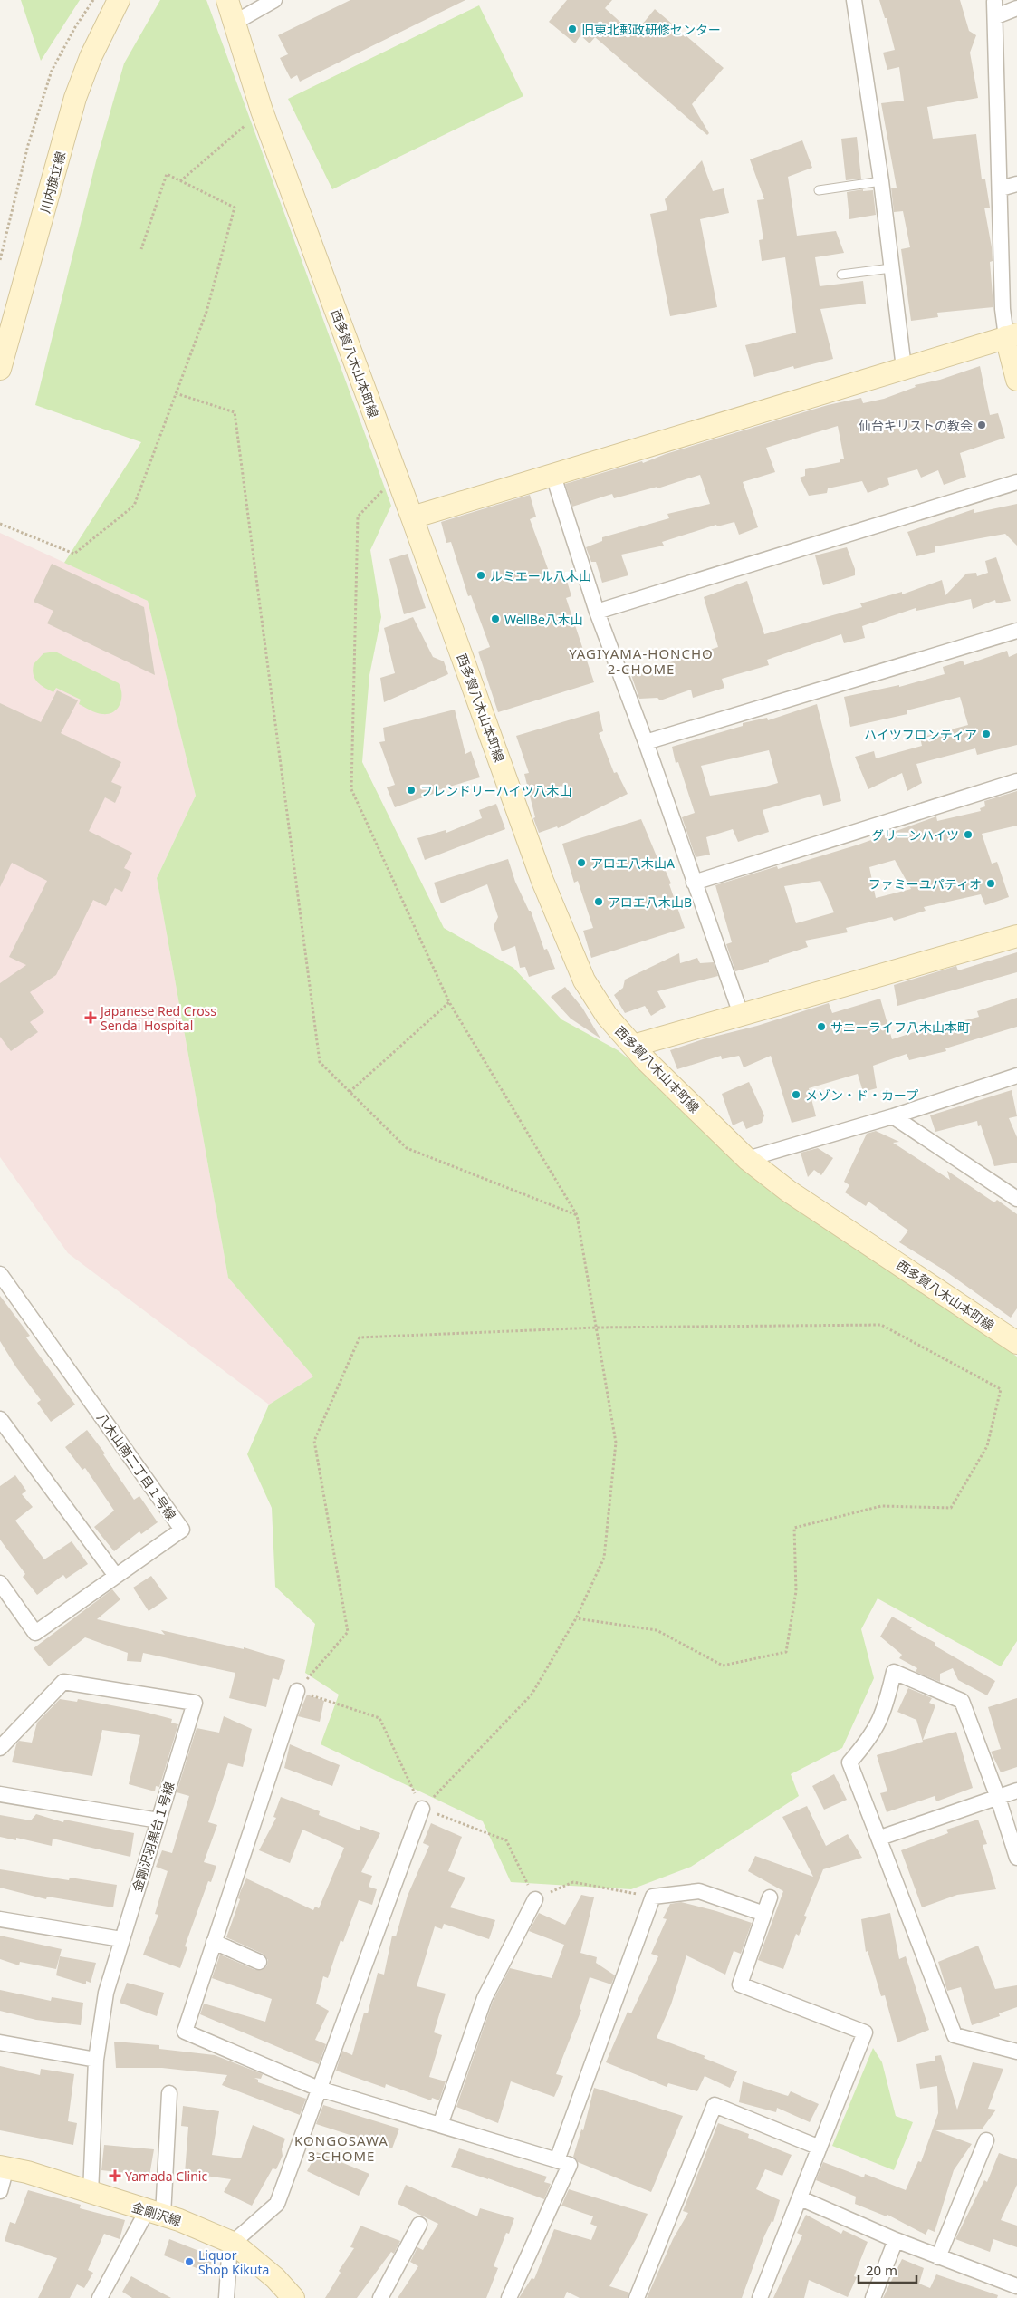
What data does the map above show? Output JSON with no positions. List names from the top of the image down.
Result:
{
  "streets": {
    "street": [
      "川内旗立線",
      "西多賀八木山本町線",
      "八木山南二丁目１号線",
      "金剛沢羽黒台１号線",
      "金剛沢線"
    ]
  },
  "crossings": [
    ["金剛沢羽黒台１号線", "金剛沢線"]
  ],
  "districts": ["YAGIYAMA-HONCHO 2-CHOME", "KONGOSAWA 3-CHOME"],
  "places": {
    "other": [
      "旧東北郵政研修センター",
      "仙台キリストの教会",
      "ルミエール八木山",
      "WellBe八木山",
      "ハイツフロンティア",
      "フレンドリーハイツ八木山",
      "グリーンハイツ",
      "アロエ八木山A",
      "ファミーユパティオ",
      "アロエ八木山B",
      "サニーライフ八木山本町",
      "メゾン・ド・カープ",
      "Liquor Shop Kikuta"
    ],
    "health": ["Japanese Red Cross Sendai Hospital", "Yamada Clinic"]
  },
  "scale_bar": "20 m"
}
